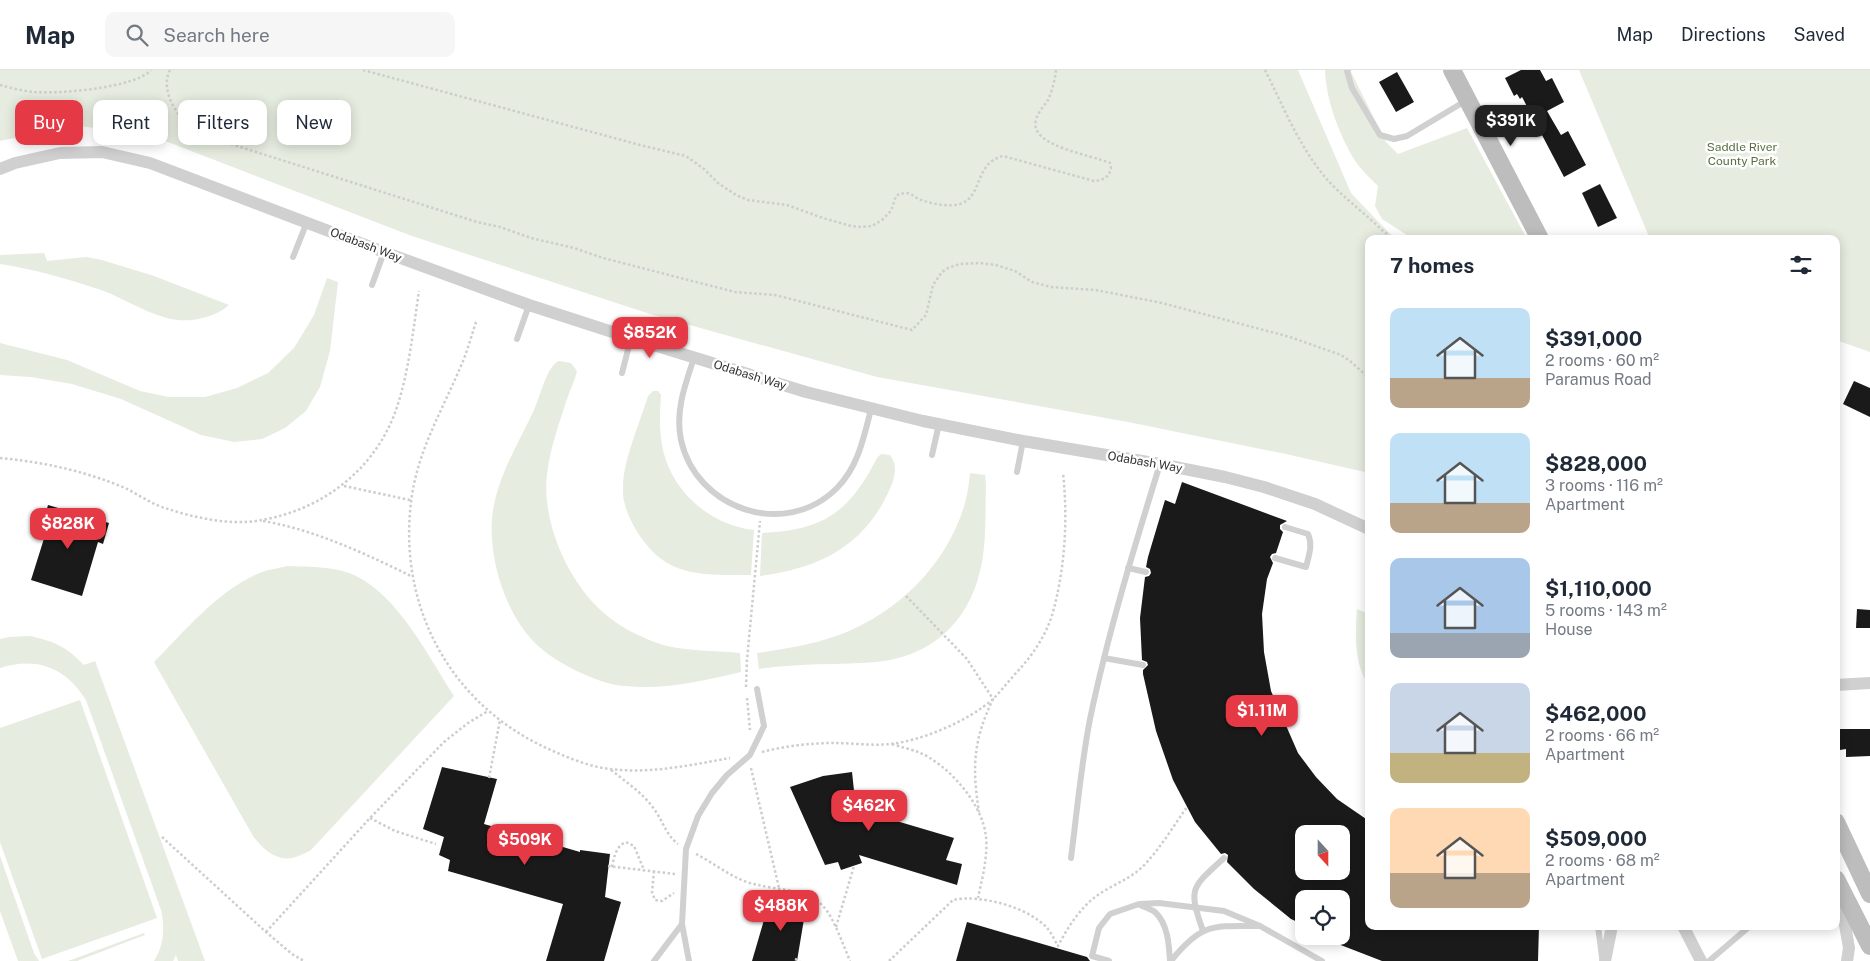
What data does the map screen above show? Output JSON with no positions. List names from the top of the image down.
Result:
{
  "streets": {
    "street": ["Odabash Way"]
  },
  "parks": ["Saddle River County Park"],
  "north": "bottom",
  "page": {
    "header": "Map",
    "search": "Search here",
    "nav": ["Map", "Directions", "Saved"],
    "chip": [
      "Buy",
      "Rent",
      "Filters",
      "New"
    ],
    "price": [
      "$391K",
      "$852K",
      "$828K",
      "$1.11M",
      "$462K",
      "$509K",
      "$488K"
    ],
    "heading": "7 homes",
    "list": [
      {
        "name": "$391,000",
        "note": "2 rooms · 60 m² · Paramus Road"
      },
      {
        "name": "$828,000",
        "note": "3 rooms · 116 m² · Apartment"
      },
      {
        "name": "$1,110,000",
        "note": "5 rooms · 143 m² · House"
      },
      {
        "name": "$462,000",
        "note": "2 rooms · 66 m² · Apartment"
      },
      {
        "name": "$509,000",
        "note": "2 rooms · 68 m² · Apartment"
      }
    ]
  }
}
